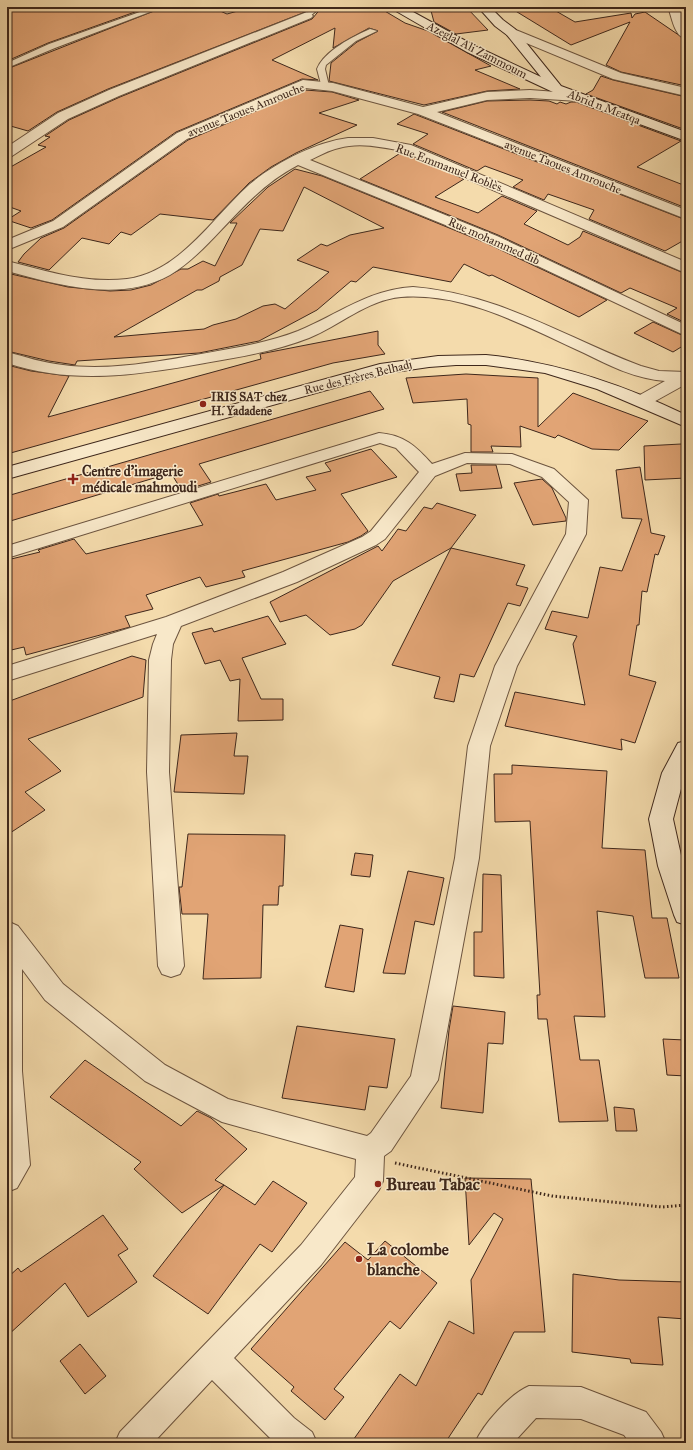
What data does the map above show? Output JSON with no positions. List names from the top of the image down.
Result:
{
  "streets": {
    "street": [
      "Azeglal Ali Zammoum",
      "Abrid n Mɛatqa",
      "avenue Taoues Amrouche",
      "Rue Emmanuel Roblès.",
      "Rue mohammed dib",
      "Rue des Frères Belhadj"
    ]
  },
  "crossings": [
    ["Azeglal Ali Zammoum", "Abrid n Mɛatqa"],
    ["Rue Emmanuel Roblès.", "Rue mohammed dib"]
  ],
  "places": {
    "other": ["IRIS SAT chez H. Yadadene", "Bureau Tabac", "La colombe blanche"],
    "health": ["Centre d'imagerie médicale mahmoudi"]
  }
}
